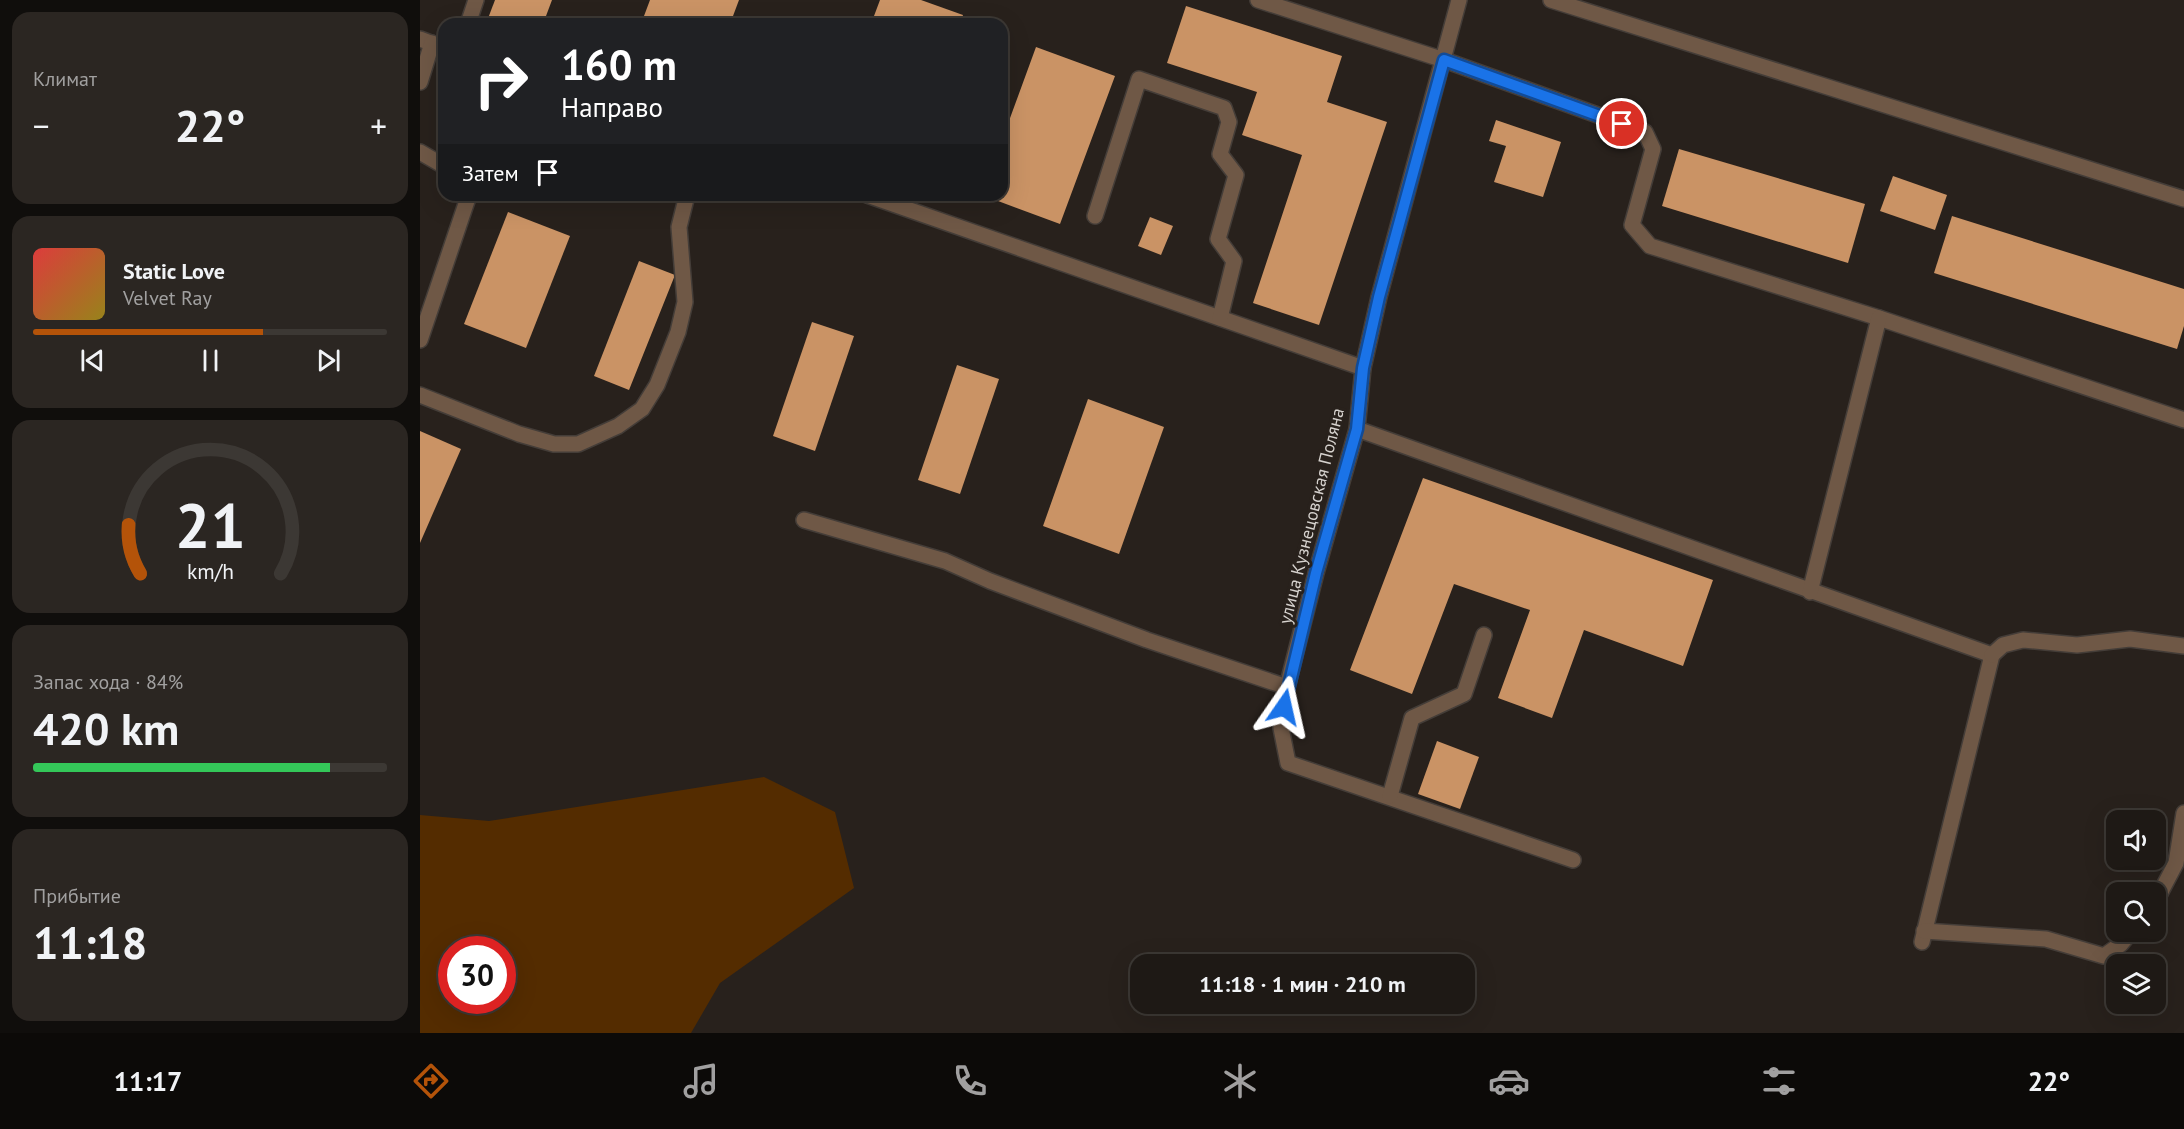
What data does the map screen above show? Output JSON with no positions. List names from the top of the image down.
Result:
{
  "streets": {
    "street": ["улица Кузнецовская Поляна"]
  },
  "page": {
    "tile": [
      "Климат",
      ["Запас хода · 84%", "420 km"],
      ["Прибытие", "11:18"]
    ],
    "turn": ["160 m", "Направо"],
    "heat": ["−", "22°", "+"],
    "then": "Затем",
    "song": ["Static Love", "Velvet Ray"],
    "limit": "30",
    "trip": "11:18 · 1 мин · 210 m",
    "tabs": ["11:17", "22°"],
    "gauge": ["21", "km/h"]
  }
}
